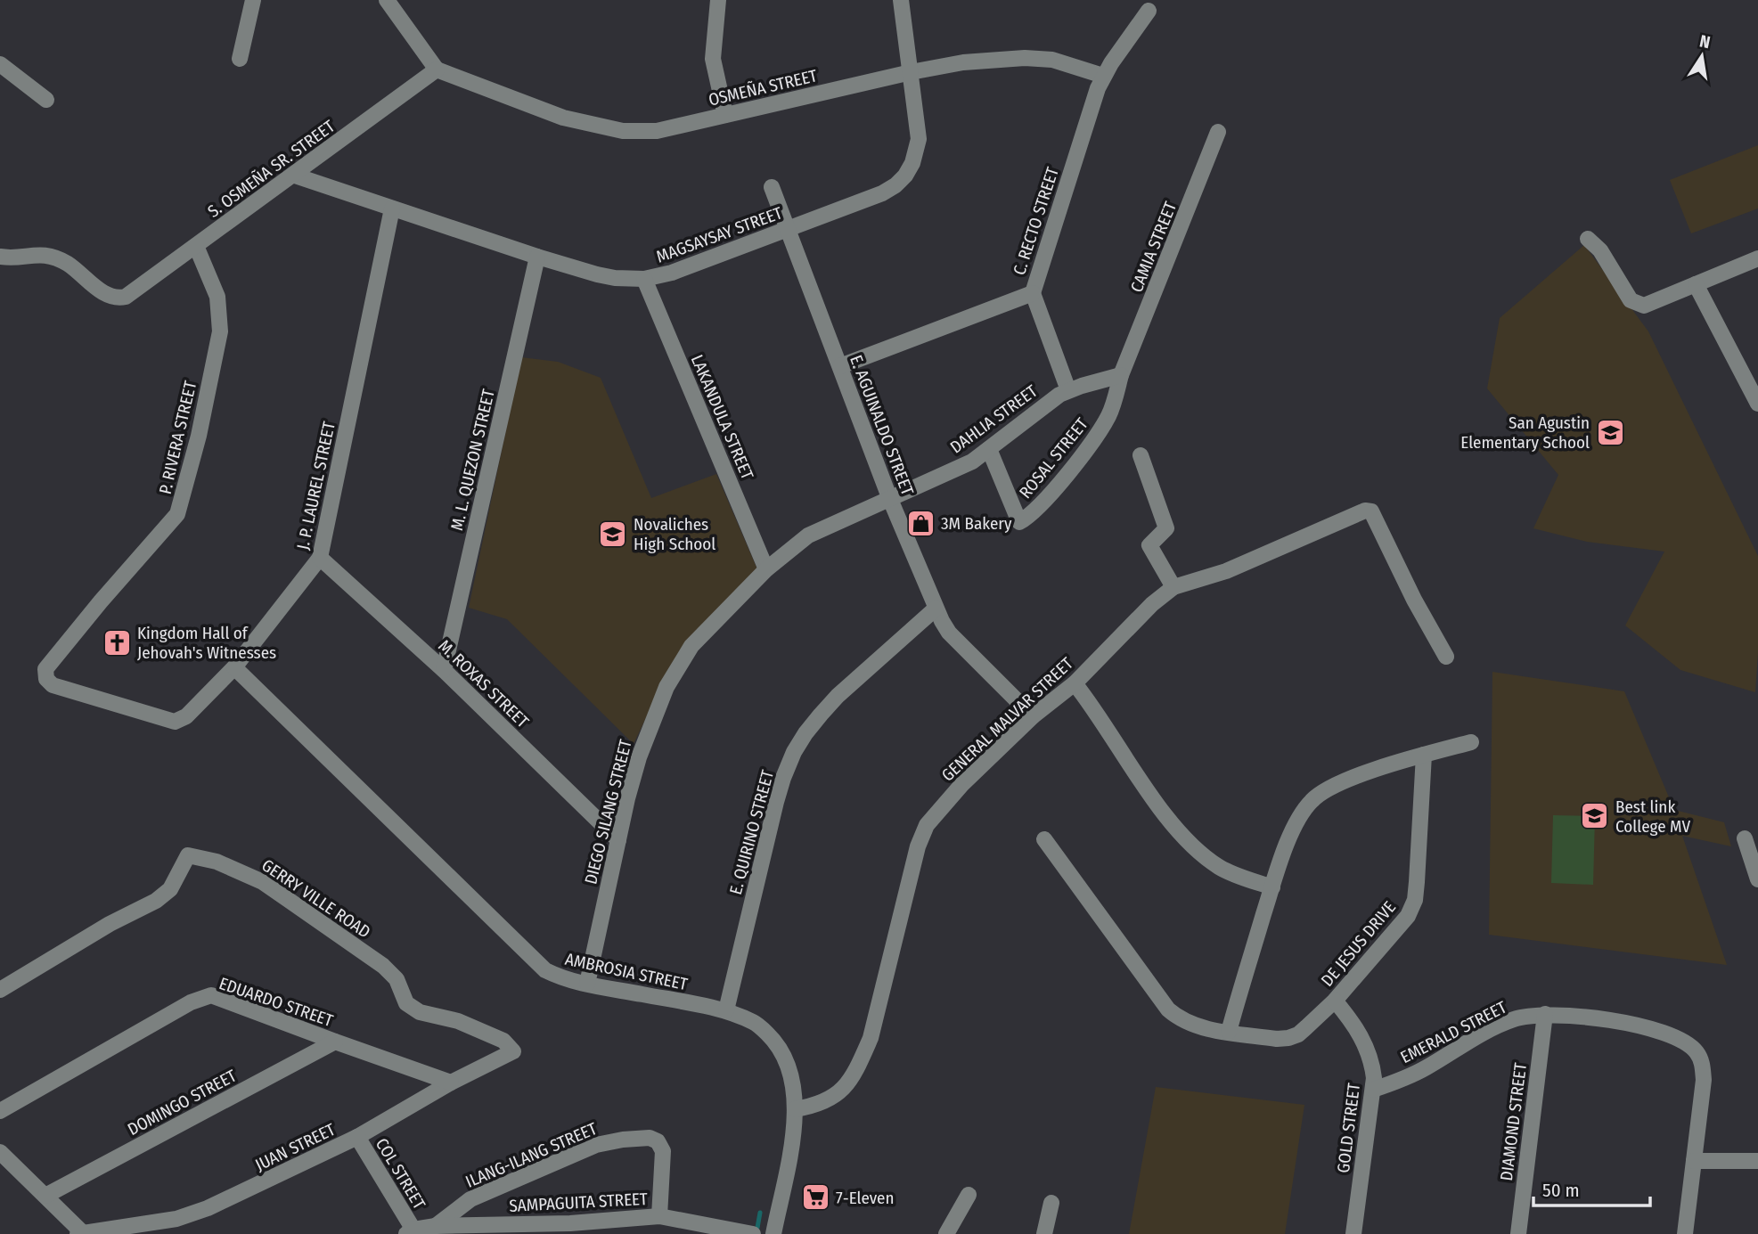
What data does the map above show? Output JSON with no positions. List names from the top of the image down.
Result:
{
  "streets": {
    "street": [
      "OSMEÑA STREET",
      "S. OSMEÑA SR. STREET",
      "C. RECTO STREET",
      "MAGSAYSAY STREET",
      "CAMIA STREET",
      "LAKANDULA STREET",
      "DAHLIA STREET",
      "E. AGUINALDO STREET",
      "P. RIVERA STREET",
      "ROSAL STREET",
      "M. L. QUEZON STREET",
      "J. P. LAUREL STREET",
      "M. ROXAS STREET",
      "GENERAL MALVAR STREET",
      "DIEGO SILANG STREET",
      "E. QUIRINO STREET",
      "GERRY VILLE ROAD",
      "DE JESUS DRIVE",
      "AMBROSIA STREET",
      "EDUARDO STREET",
      "EMERALD STREET",
      "DOMINGO STREET",
      "DIAMOND STREET",
      "GOLD STREET",
      "JUAN STREET",
      "ILANG-ILANG STREET",
      "COL STREET",
      "SAMPAGUITA STREET"
    ]
  },
  "crossings": [
    ["OSMEÑA STREET", "S. OSMEÑA SR. STREET"],
    ["OSMEÑA STREET", "C. RECTO STREET"],
    ["OSMEÑA STREET", "MAGSAYSAY STREET"],
    ["S. OSMEÑA SR. STREET", "MAGSAYSAY STREET"],
    ["S. OSMEÑA SR. STREET", "P. RIVERA STREET"],
    ["C. RECTO STREET", "E. AGUINALDO STREET"],
    ["MAGSAYSAY STREET", "LAKANDULA STREET"],
    ["MAGSAYSAY STREET", "E. AGUINALDO STREET"],
    ["MAGSAYSAY STREET", "M. L. QUEZON STREET"],
    ["MAGSAYSAY STREET", "J. P. LAUREL STREET"],
    ["CAMIA STREET", "DAHLIA STREET"],
    ["CAMIA STREET", "ROSAL STREET"],
    ["LAKANDULA STREET", "DIEGO SILANG STREET"],
    ["DAHLIA STREET", "E. AGUINALDO STREET"],
    ["DAHLIA STREET", "ROSAL STREET"],
    ["DAHLIA STREET", "DIEGO SILANG STREET"],
    ["E. AGUINALDO STREET", "GENERAL MALVAR STREET"],
    ["E. AGUINALDO STREET", "DIEGO SILANG STREET"],
    ["E. AGUINALDO STREET", "E. QUIRINO STREET"],
    ["P. RIVERA STREET", "J. P. LAUREL STREET"],
    ["M. L. QUEZON STREET", "M. ROXAS STREET"],
    ["J. P. LAUREL STREET", "M. ROXAS STREET"],
    ["J. P. LAUREL STREET", "AMBROSIA STREET"],
    ["M. ROXAS STREET", "DIEGO SILANG STREET"],
    ["GENERAL MALVAR STREET", "AMBROSIA STREET"],
    ["DIEGO SILANG STREET", "AMBROSIA STREET"],
    ["E. QUIRINO STREET", "AMBROSIA STREET"],
    ["GERRY VILLE ROAD", "JUAN STREET"],
    ["DE JESUS DRIVE", "GOLD STREET"],
    ["EDUARDO STREET", "DOMINGO STREET"],
    ["EDUARDO STREET", "JUAN STREET"],
    ["EMERALD STREET", "DIAMOND STREET"],
    ["EMERALD STREET", "GOLD STREET"],
    ["JUAN STREET", "COL STREET"],
    ["ILANG-ILANG STREET", "SAMPAGUITA STREET"],
    ["COL STREET", "SAMPAGUITA STREET"]
  ],
  "places": {
    "school or university": ["San Agustin Elementary School", "Novaliches High School", "Best link College MV"],
    "shop": ["3M Bakery"],
    "church": ["Kingdom Hall of Jehovah's Witnesses"],
    "supermarket": ["7-Eleven"]
  },
  "scale_bar": "50 m",
  "north": "top"
}
